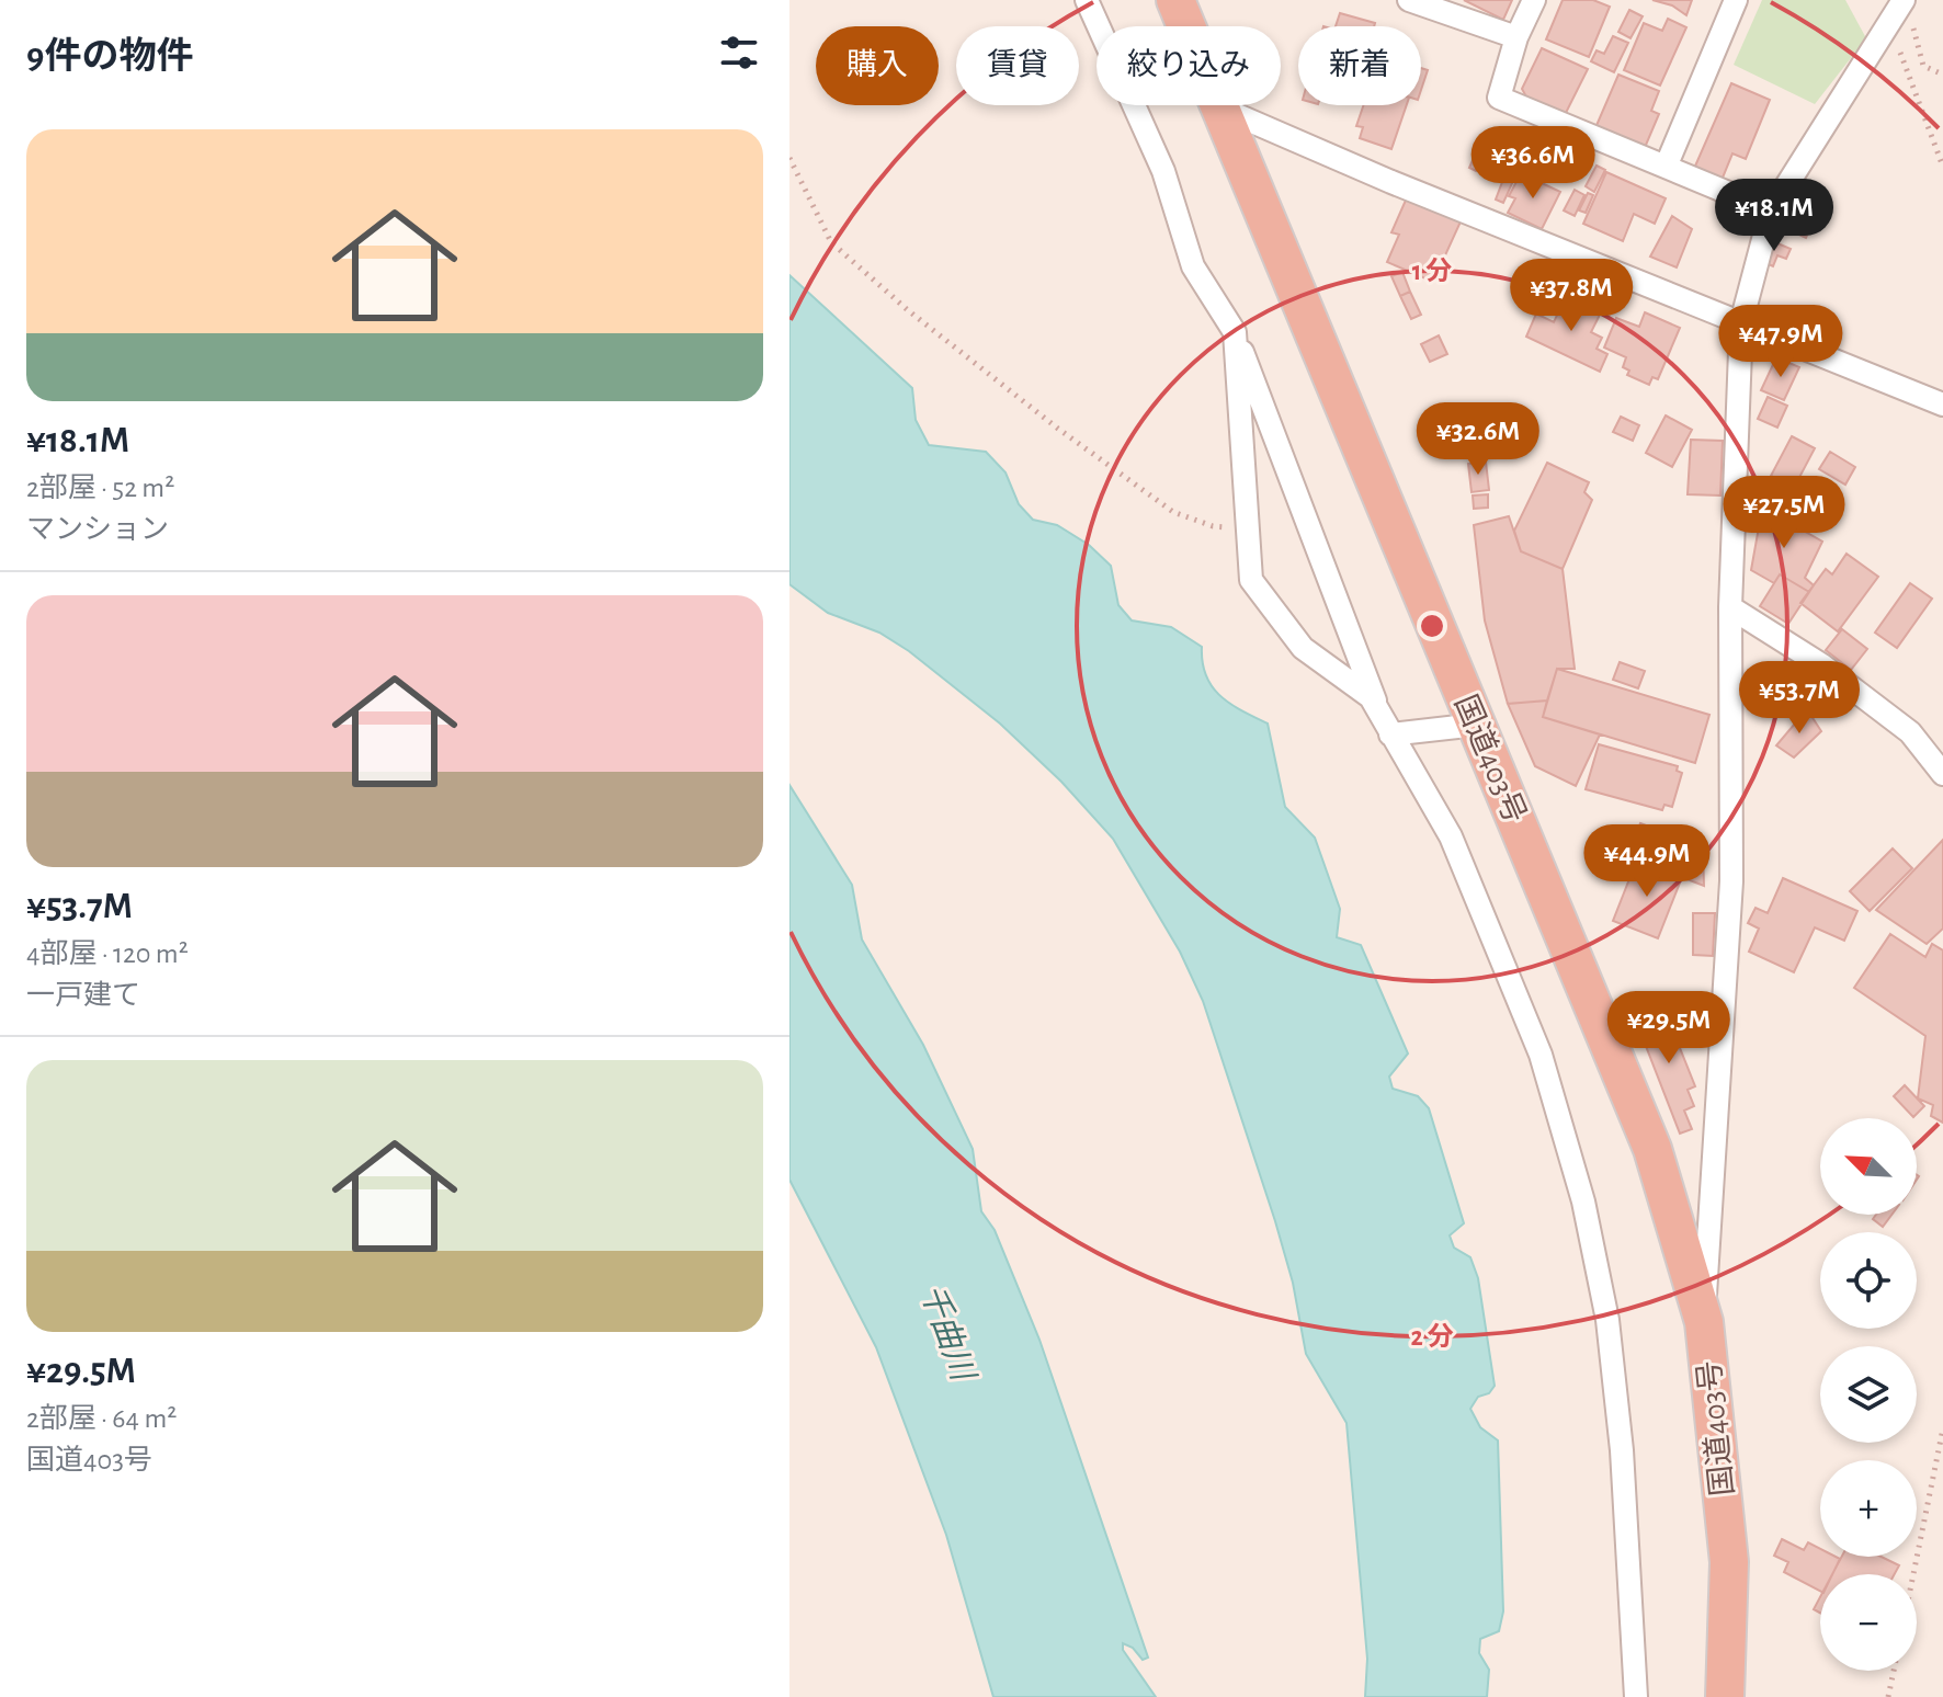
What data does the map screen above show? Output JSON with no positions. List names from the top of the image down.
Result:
{
  "streets": {
    "highway": ["国道403号"]
  },
  "water": ["千曲川"],
  "north": "top left",
  "page": {
    "heading": "9件の物件",
    "chip": [
      "購入",
      "賃貸",
      "絞り込み",
      "新着"
    ],
    "list": [
      {
        "name": "¥18.1M",
        "note": "2部屋 · 52 m² · マンション"
      },
      {
        "name": "¥53.7M",
        "note": "4部屋 · 120 m² · 一戸建て"
      },
      {
        "name": "¥29.5M",
        "note": "2部屋 · 64 m² · 国道403号"
      }
    ],
    "price": [
      "¥36.6M",
      "¥18.1M",
      "¥37.8M",
      "¥47.9M",
      "¥32.6M",
      "¥27.5M",
      "¥53.7M",
      "¥44.9M",
      "¥29.5M"
    ],
    "map_buttons": ["+", "−"]
  },
  "rings": ["1 分", "2 分"]
}
